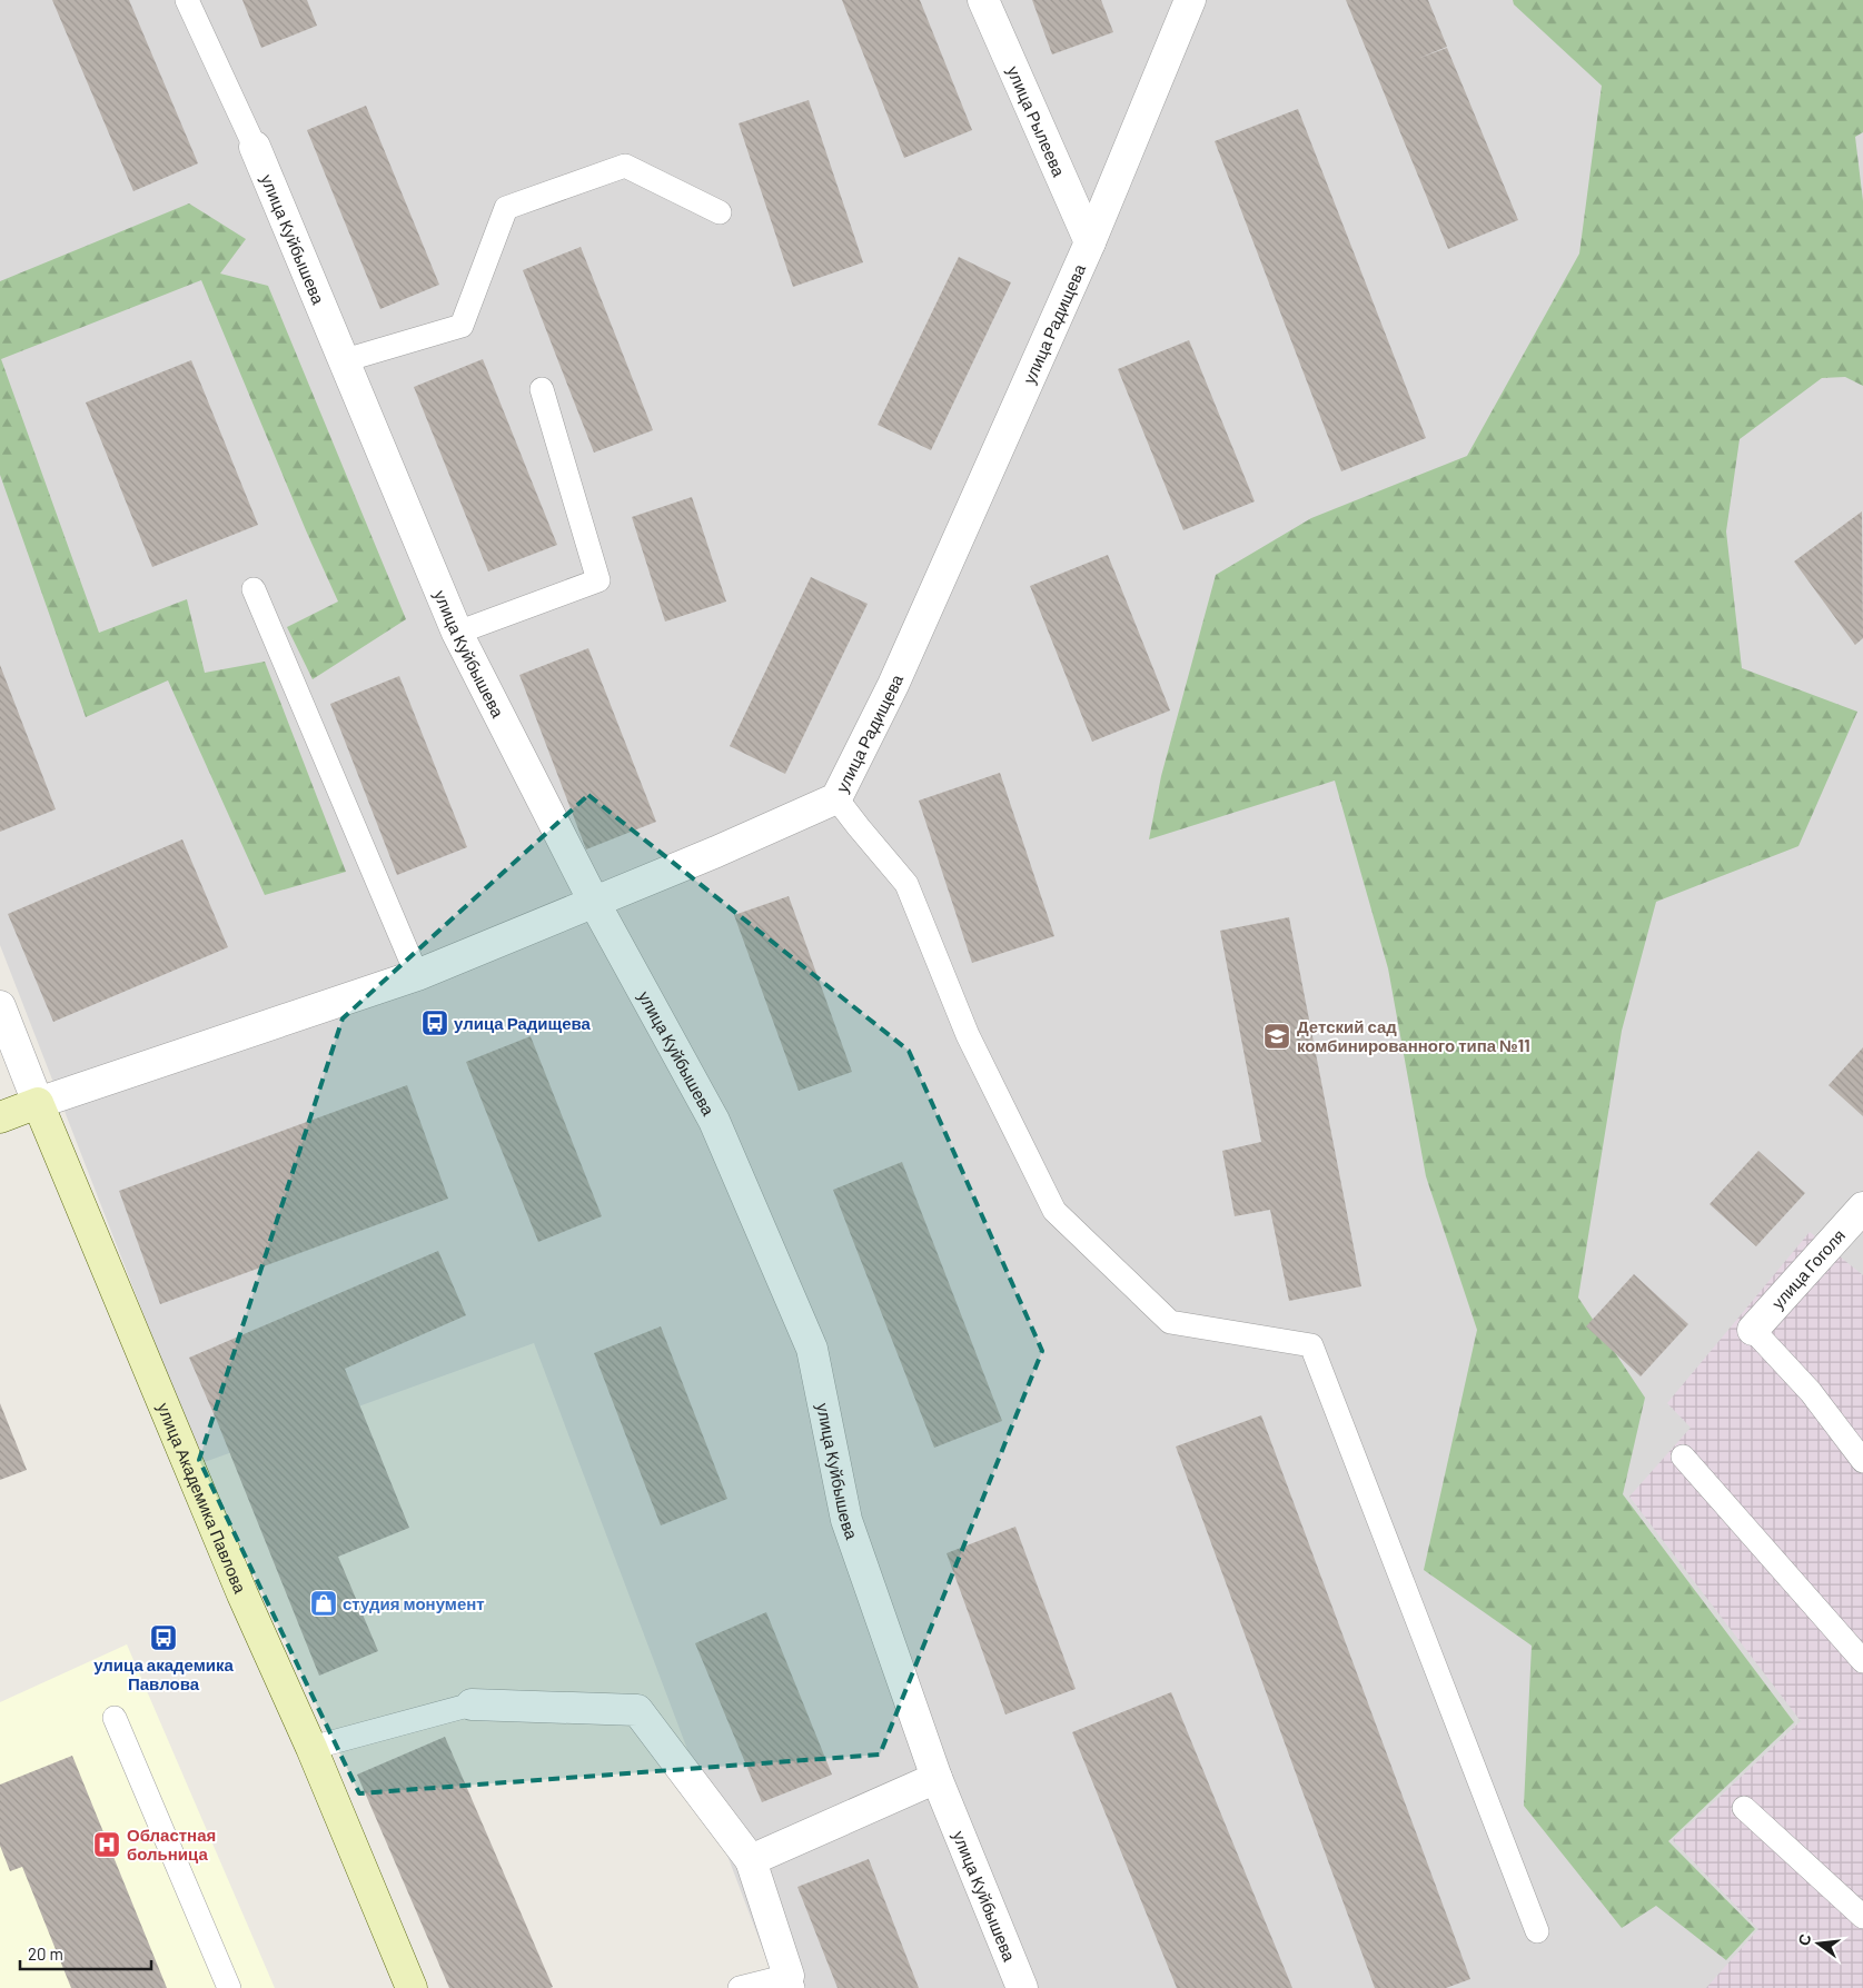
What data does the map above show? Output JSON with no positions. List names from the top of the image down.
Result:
{
  "streets": {
    "street": [
      "улица Рылеева",
      "улица Куйбышева",
      "улица Радищева",
      "улица Гоголя",
      "улица Академика Павлова"
    ]
  },
  "crossings": [
    ["улица Рылеева", "улица Радищева"],
    ["улица Куйбышева", "улица Радищева"],
    ["улица Радищева", "улица Академика Павлова"]
  ],
  "places": {
    "bus stop": ["улица Радищева", "улица академика Павлова"],
    "school or university": ["Детский сад комбинированного типа №11"],
    "shop": ["студия монумент"],
    "hospital": ["Областная больница"]
  },
  "scale_bar": "20 m",
  "north": "left"
}
